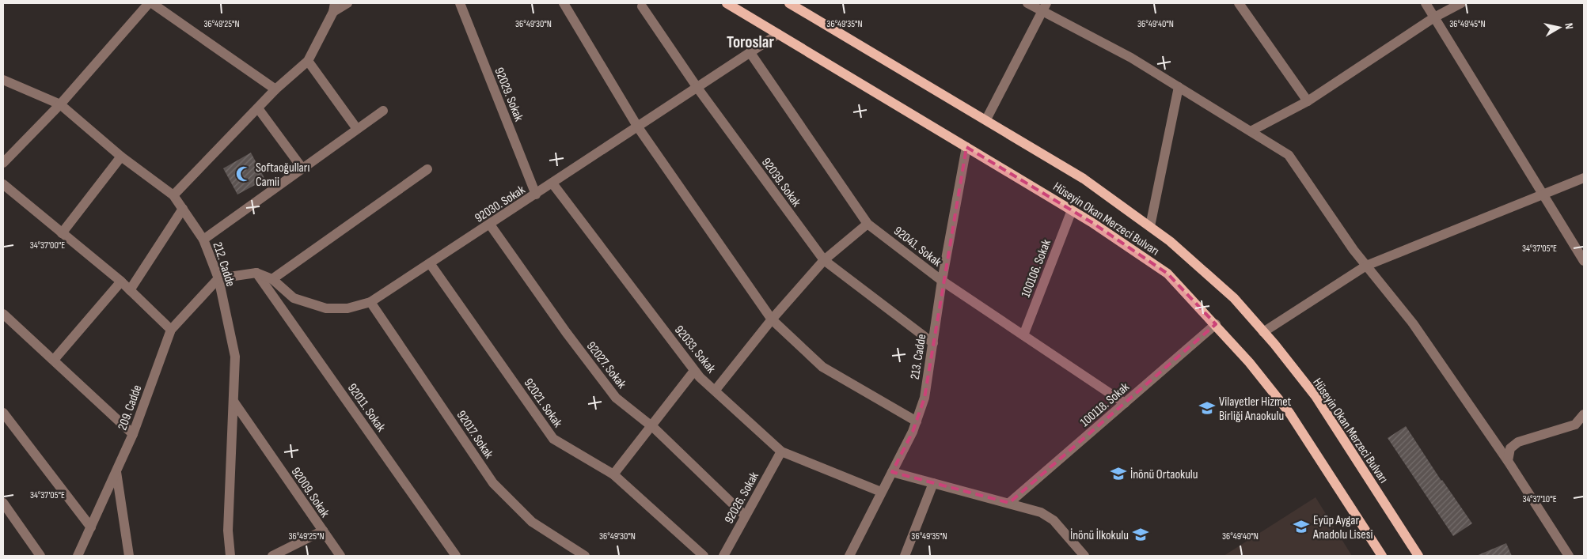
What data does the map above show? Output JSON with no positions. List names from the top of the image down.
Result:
{
  "streets": {
    "main road": ["Hüseyin Okan Merzeci Bulvarı"],
    "street": [
      "92029. Sokak",
      "92039. Sokak",
      "92030. Sokak",
      "92041. Sokak",
      "212. Cadde",
      "100106. Sokak",
      "92033. Sokak",
      "213. Cadde",
      "92027. Sokak",
      "92021. Sokak",
      "100118. Sokak",
      "209. Cadde",
      "92011. Sokak",
      "92017. Sokak",
      "92009. Sokak",
      "92026. Sokak"
    ]
  },
  "crossings": [
    ["92029. Sokak", "92030. Sokak"],
    ["92039. Sokak", "92030. Sokak"],
    ["92039. Sokak", "213. Cadde"],
    ["92030. Sokak", "Hüseyin Okan Merzeci Bulvarı"],
    ["92030. Sokak", "92041. Sokak"],
    ["92030. Sokak", "92033. Sokak"],
    ["92030. Sokak", "92027. Sokak"],
    ["92030. Sokak", "92021. Sokak"],
    ["92030. Sokak", "92011. Sokak"],
    ["92030. Sokak", "92017. Sokak"],
    ["Hüseyin Okan Merzeci Bulvarı", "100106. Sokak"],
    ["Hüseyin Okan Merzeci Bulvarı", "213. Cadde"],
    ["Hüseyin Okan Merzeci Bulvarı", "100118. Sokak"],
    ["92041. Sokak", "100106. Sokak"],
    ["92041. Sokak", "213. Cadde"],
    ["92041. Sokak", "100118. Sokak"],
    ["212. Cadde", "209. Cadde"],
    ["212. Cadde", "92009. Sokak"],
    ["92033. Sokak", "213. Cadde"],
    ["92033. Sokak", "92026. Sokak"],
    ["92027. Sokak", "92026. Sokak"]
  ],
  "districts": ["Toroslar"],
  "places": {
    "mosque": ["Softaoğulları Camii"],
    "school or university": [
      "Vilayetler Hizmet Birliği Anaokulu",
      "İnönü Ortaokulu",
      "Eyüp Aygar Anadolu Lisesi",
      "İnönü İlkokulu"
    ]
  },
  "north": "right",
  "coordinates": [
    "36°49'25\"N",
    "36°49'30\"N",
    "36°49'35\"N",
    "36°49'40\"N",
    "36°49'45\"N",
    "34°37'00\"E",
    "34°37'05\"E",
    "34°37'10\"E"
  ]
}
